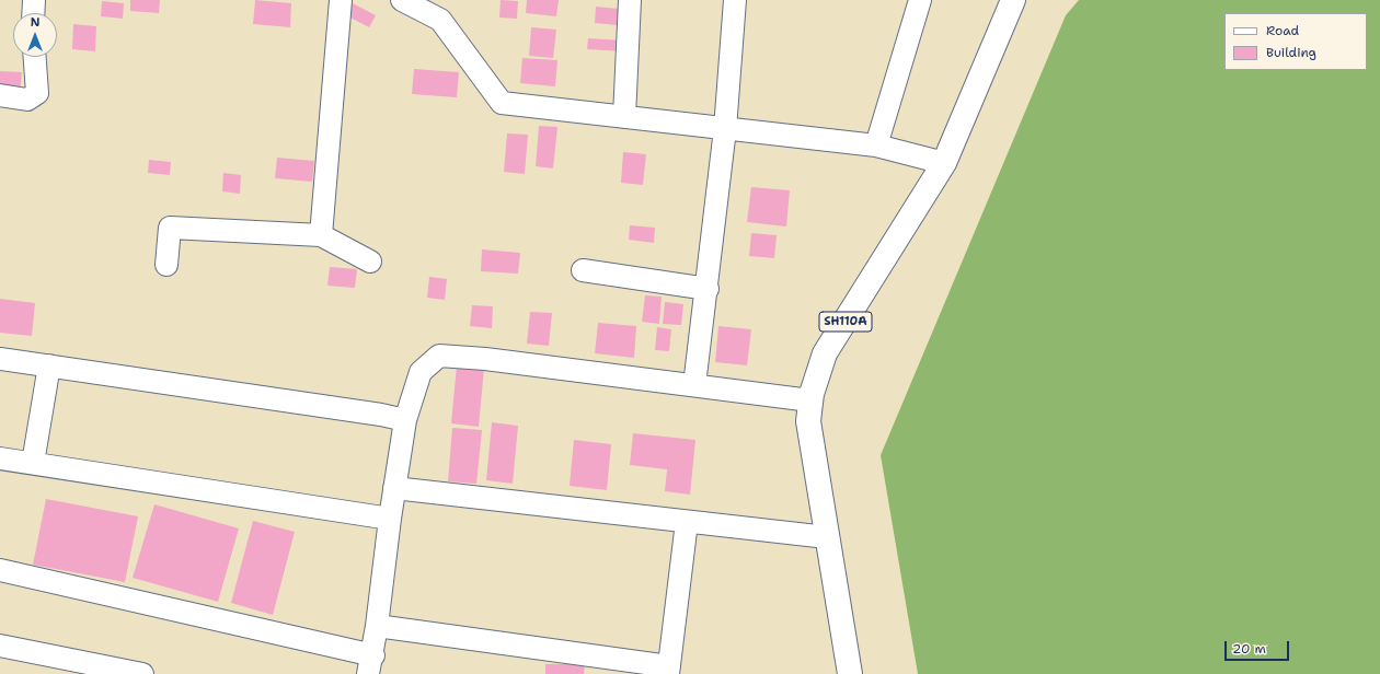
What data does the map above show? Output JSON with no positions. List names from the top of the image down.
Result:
{
  "streets": {
    "main road": ["SH110A"]
  },
  "legend": ["Road", "Building"],
  "scale_bar": "20 m",
  "north": "top"
}
